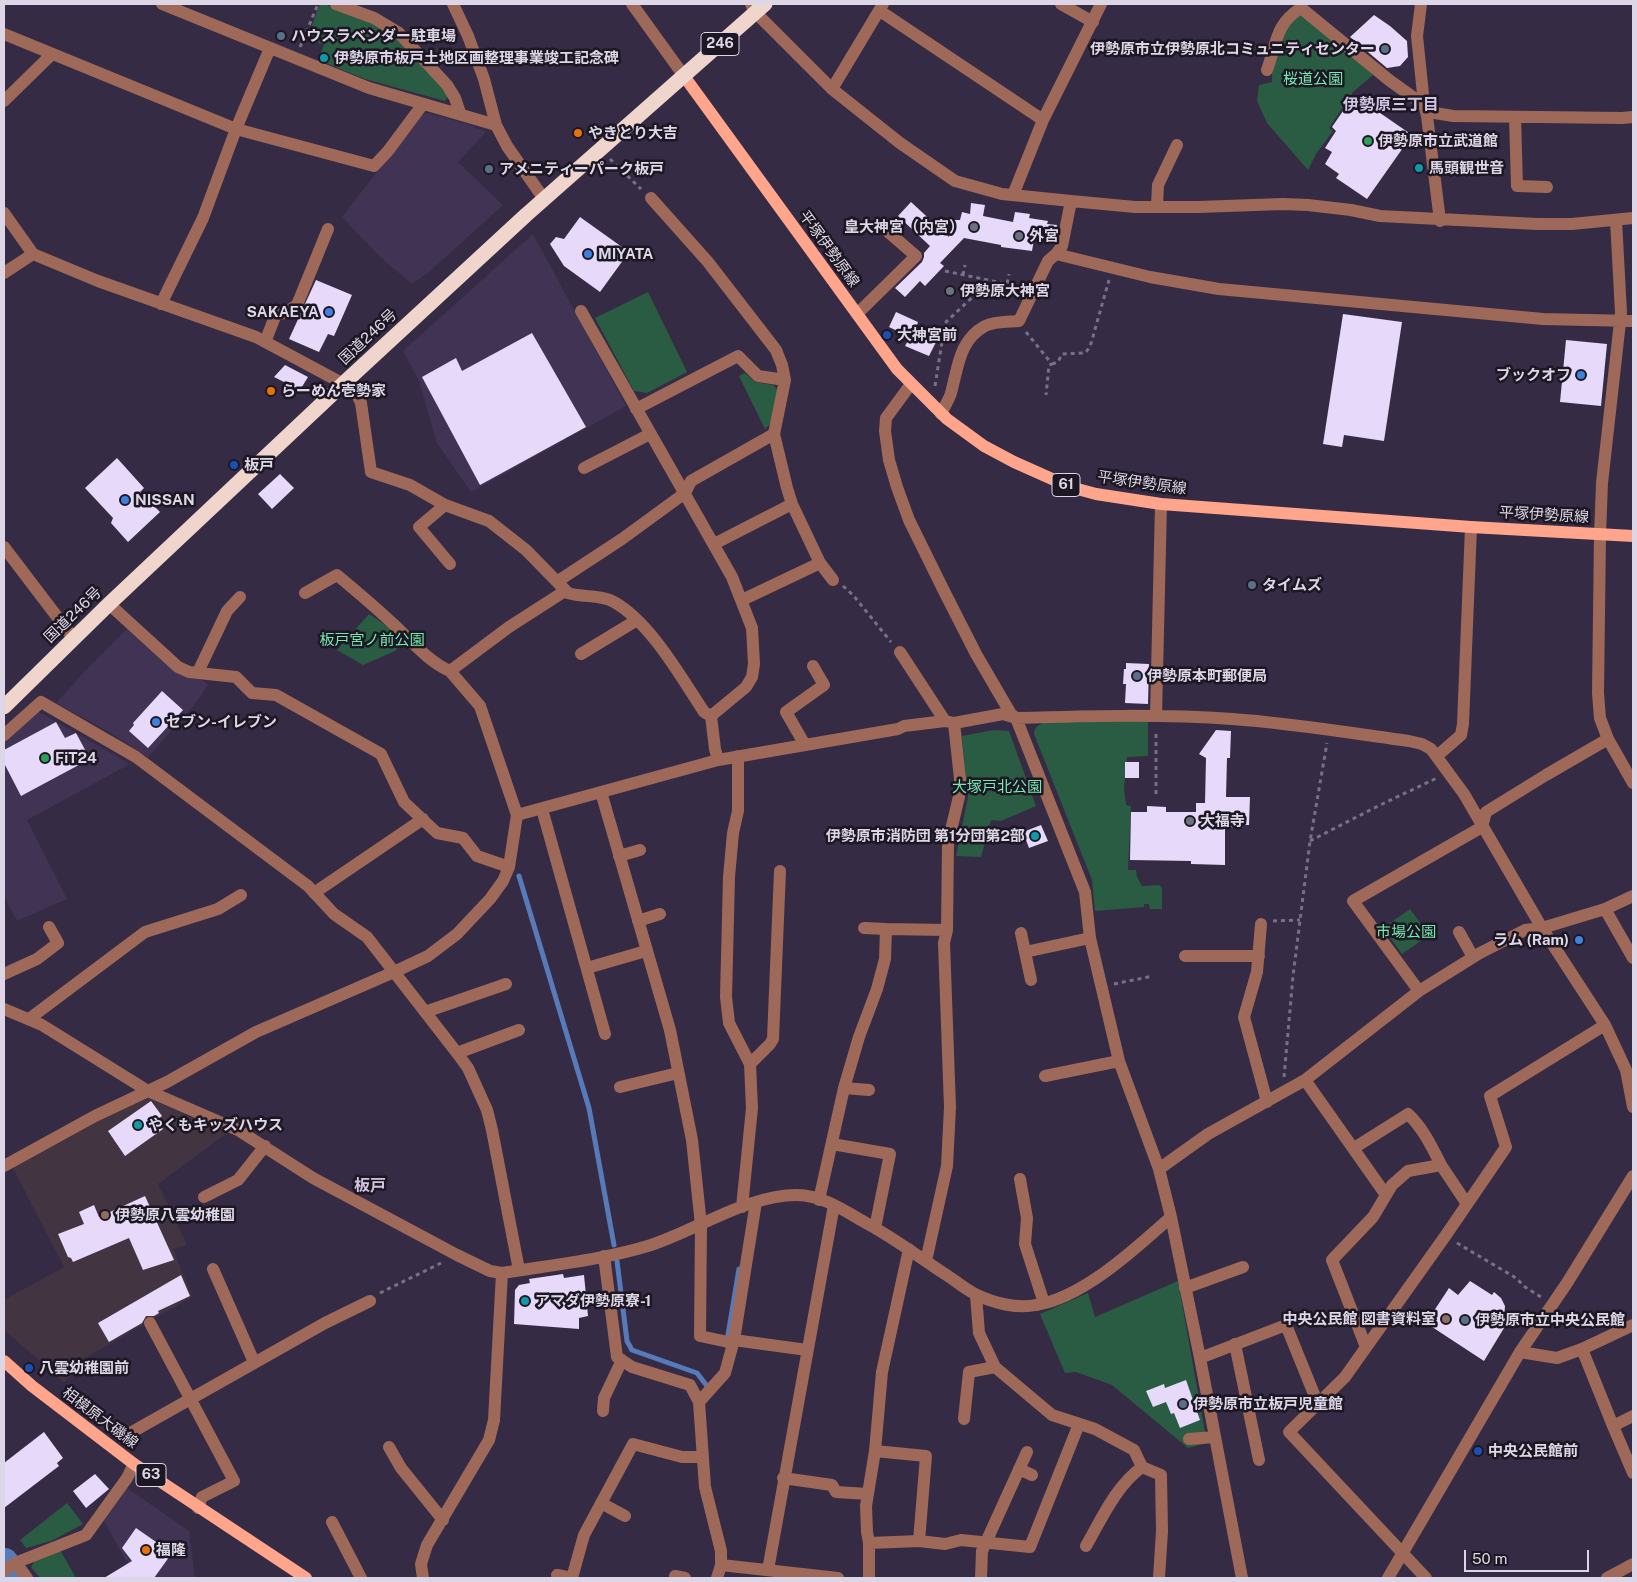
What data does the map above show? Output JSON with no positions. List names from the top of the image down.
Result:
{
  "streets": {
    "highway": ["246", "国道246号"],
    "main road": [
      "平塚伊勢原線",
      "61",
      "相模原大磯線",
      "63"
    ]
  },
  "crossings": [
    ["平塚伊勢原線", "国道246号"]
  ],
  "districts": ["伊勢原三丁目", "板戸"],
  "parks": [
    "桜道公園",
    "板戸宮ノ前公園",
    "大塚戸北公園",
    "市場公園"
  ],
  "places": [
    "ハウスラベンダー駐車場",
    "伊勢原市立伊勢原北コミュニティセンター",
    "伊勢原市板戸土地区画整理事業竣工記念碑",
    "やきとり大吉",
    "伊勢原市立武道館",
    "馬頭観世音",
    "アメニティーパーク板戸",
    "皇大神宮（内宮）",
    "外宮",
    "MIYATA",
    "伊勢原大神宮",
    "SAKAEYA",
    "大神宮前",
    "ブックオフ",
    "らーめん壱勢家",
    "板戸",
    "NISSAN",
    "タイムズ",
    "伊勢原本町郵便局",
    "セブン-イレブン",
    "FiT24",
    "大福寺",
    "伊勢原市消防団 第1分団第2部",
    "ラム (Ram)",
    "やくもキッズハウス",
    "伊勢原八雲幼稚園",
    "アマダ伊勢原寮-1",
    "中央公民館 図書資料室",
    "伊勢原市立中央公民館",
    "八雲幼稚園前",
    "伊勢原市立板戸児童館",
    "中央公民館前",
    "福隆"
  ],
  "scale_bar": "50 m"
}
